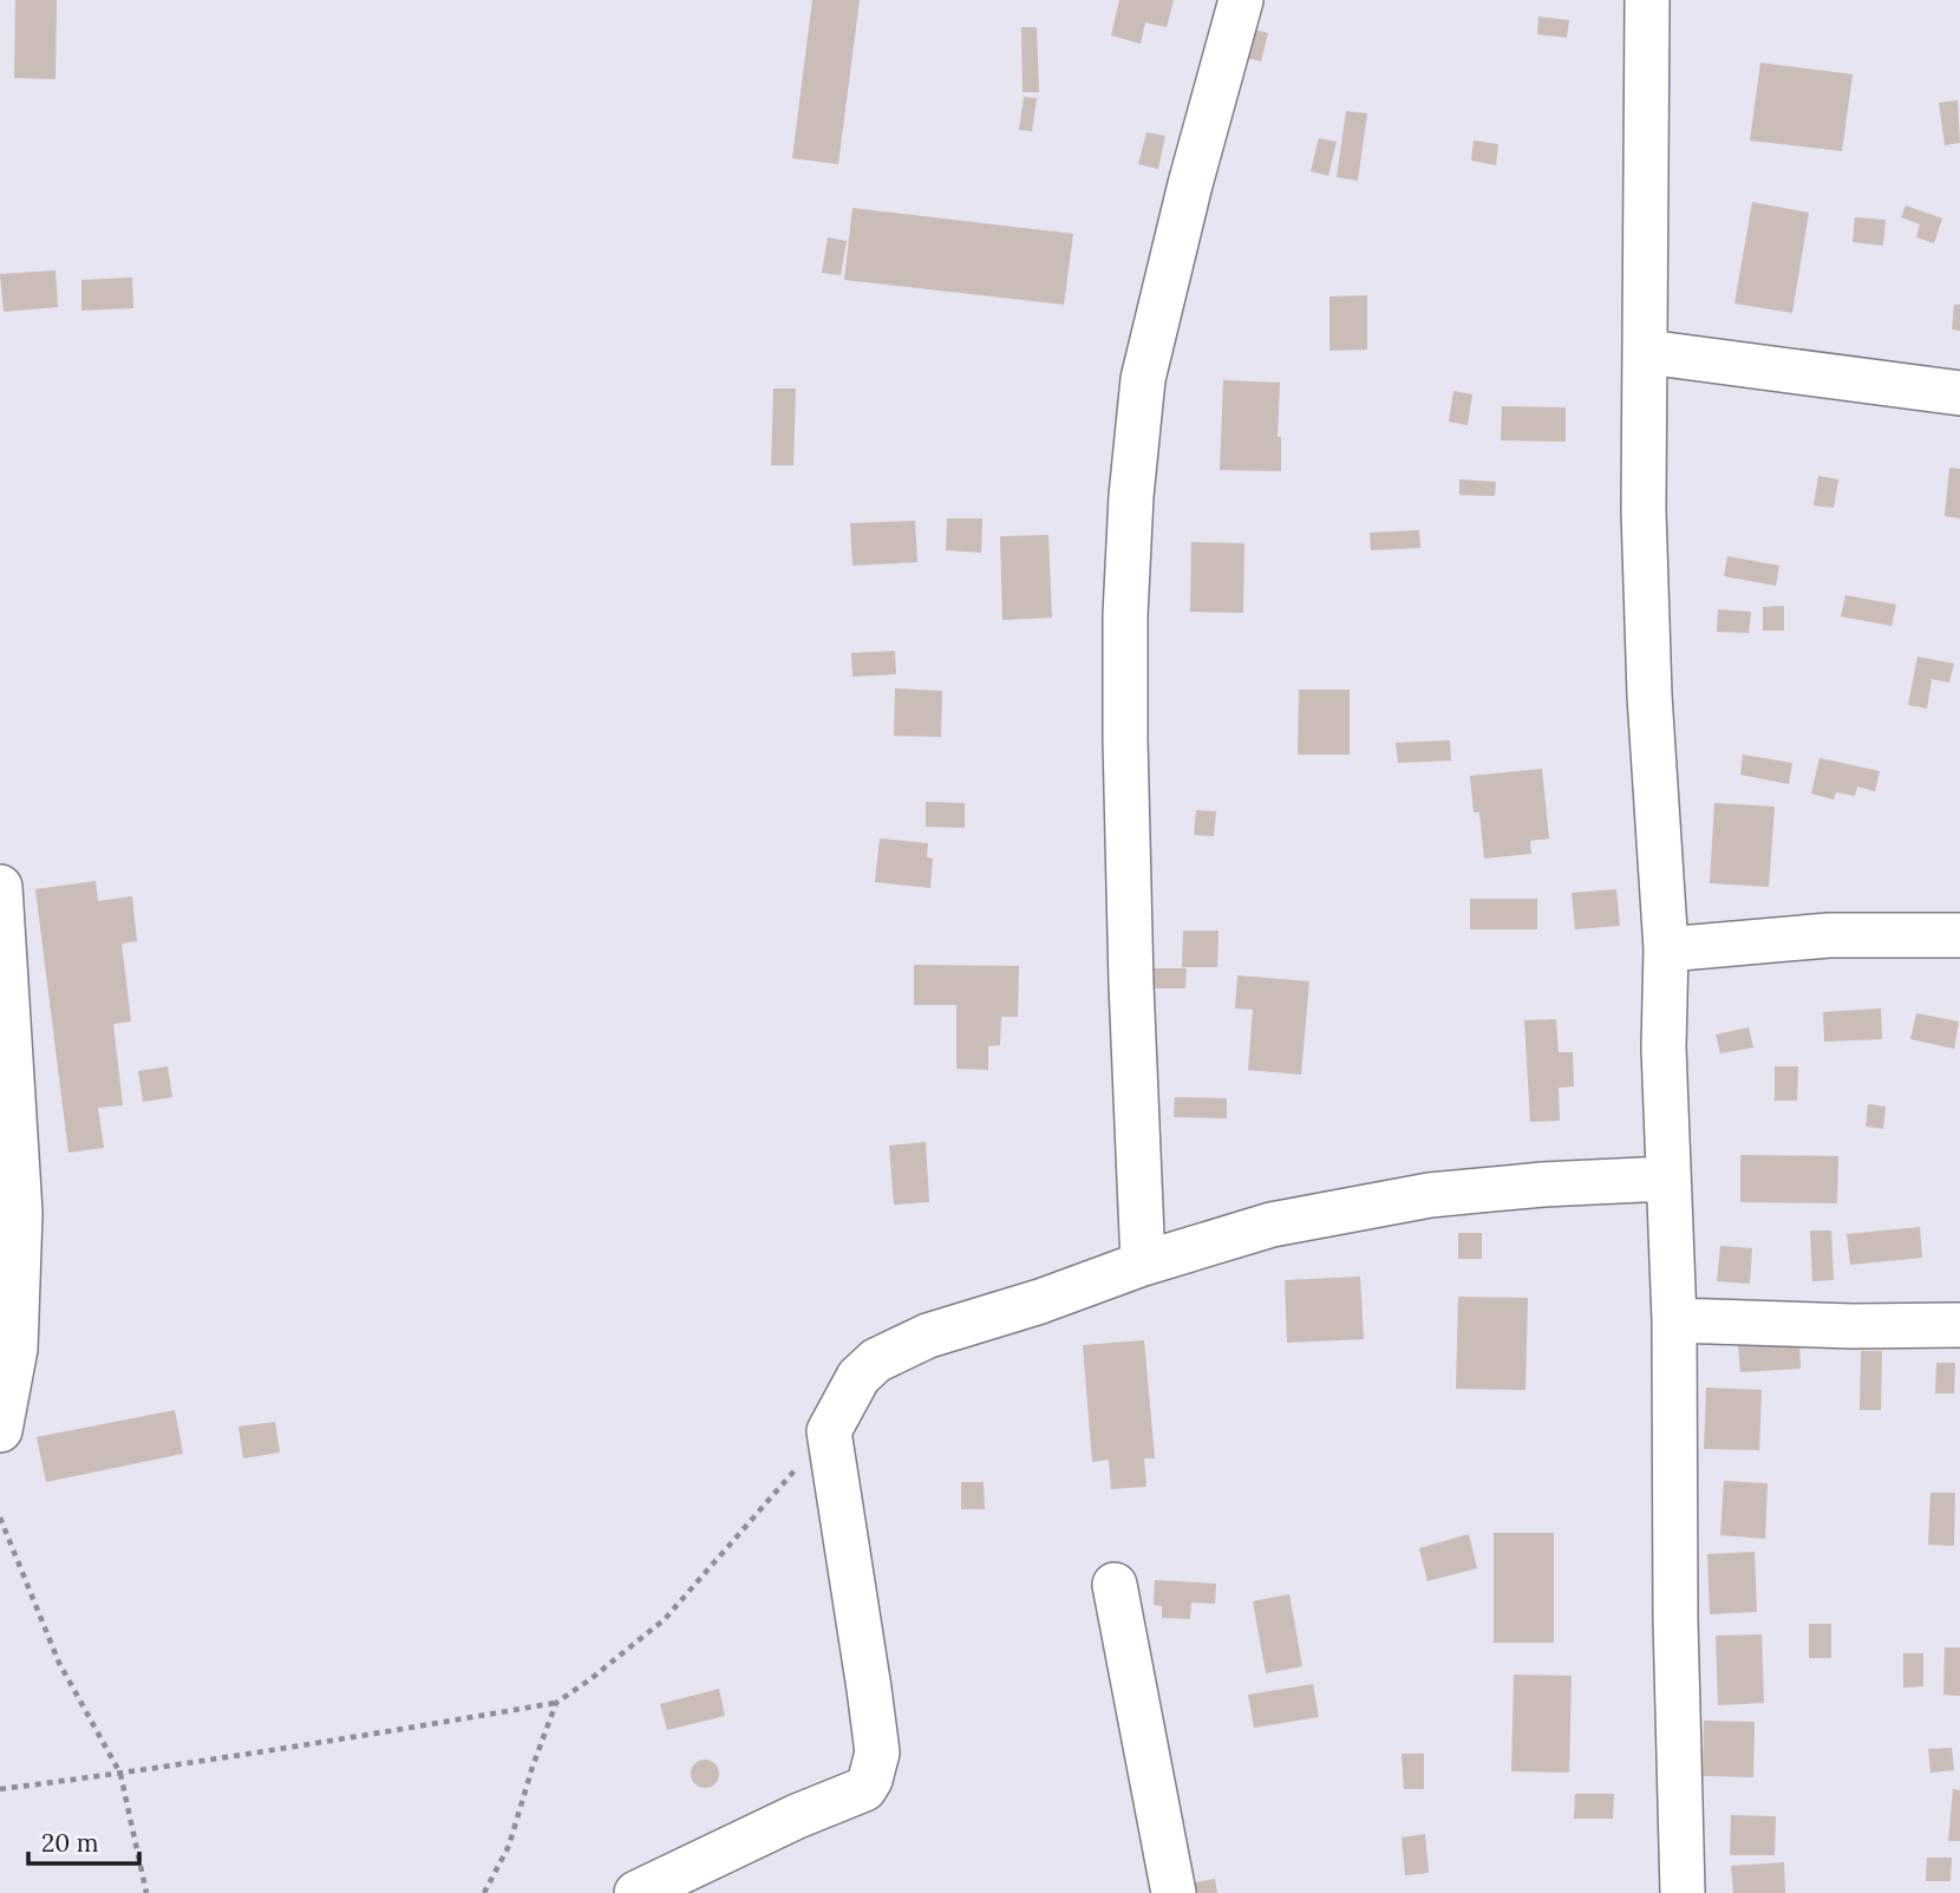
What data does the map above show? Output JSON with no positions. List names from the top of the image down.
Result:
{
  "scale_bar": "20 m"
}
